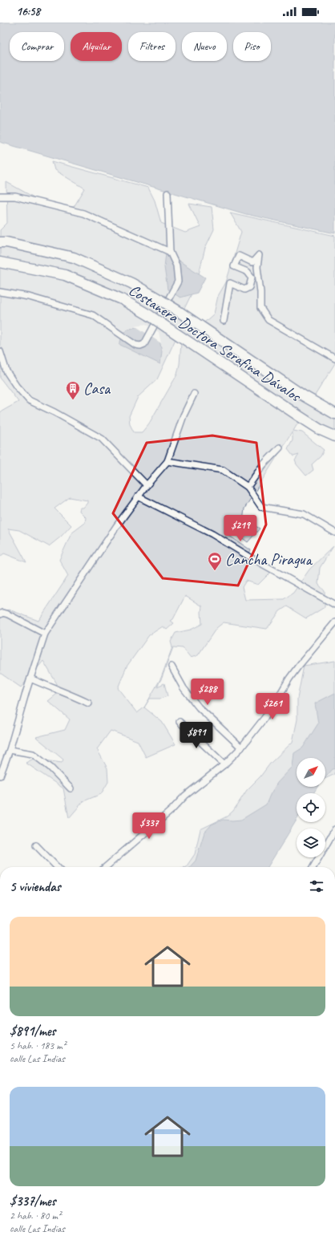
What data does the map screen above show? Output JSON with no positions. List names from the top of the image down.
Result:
{
  "streets": {
    "highway": ["Costanera Doctora Serafina Dávalos"]
  },
  "places": {
    "building": ["Casa"],
    "sports": ["Cancha Piragua"]
  },
  "north": "top right",
  "page": {
    "status": "16:58",
    "chip": [
      "Comprar",
      "Alquilar",
      "Filtros",
      "Nuevo",
      "Piso"
    ],
    "price": [
      "$219",
      "$288",
      "$261",
      "$891",
      "$337"
    ],
    "heading": "5 viviendas",
    "list": [
      {
        "name": "$891/mes",
        "note": "5 hab. · 183 m² · calle Las Indias"
      },
      {
        "name": "$337/mes",
        "note": "2 hab. · 80 m² · calle Las Indias"
      }
    ]
  }
}
